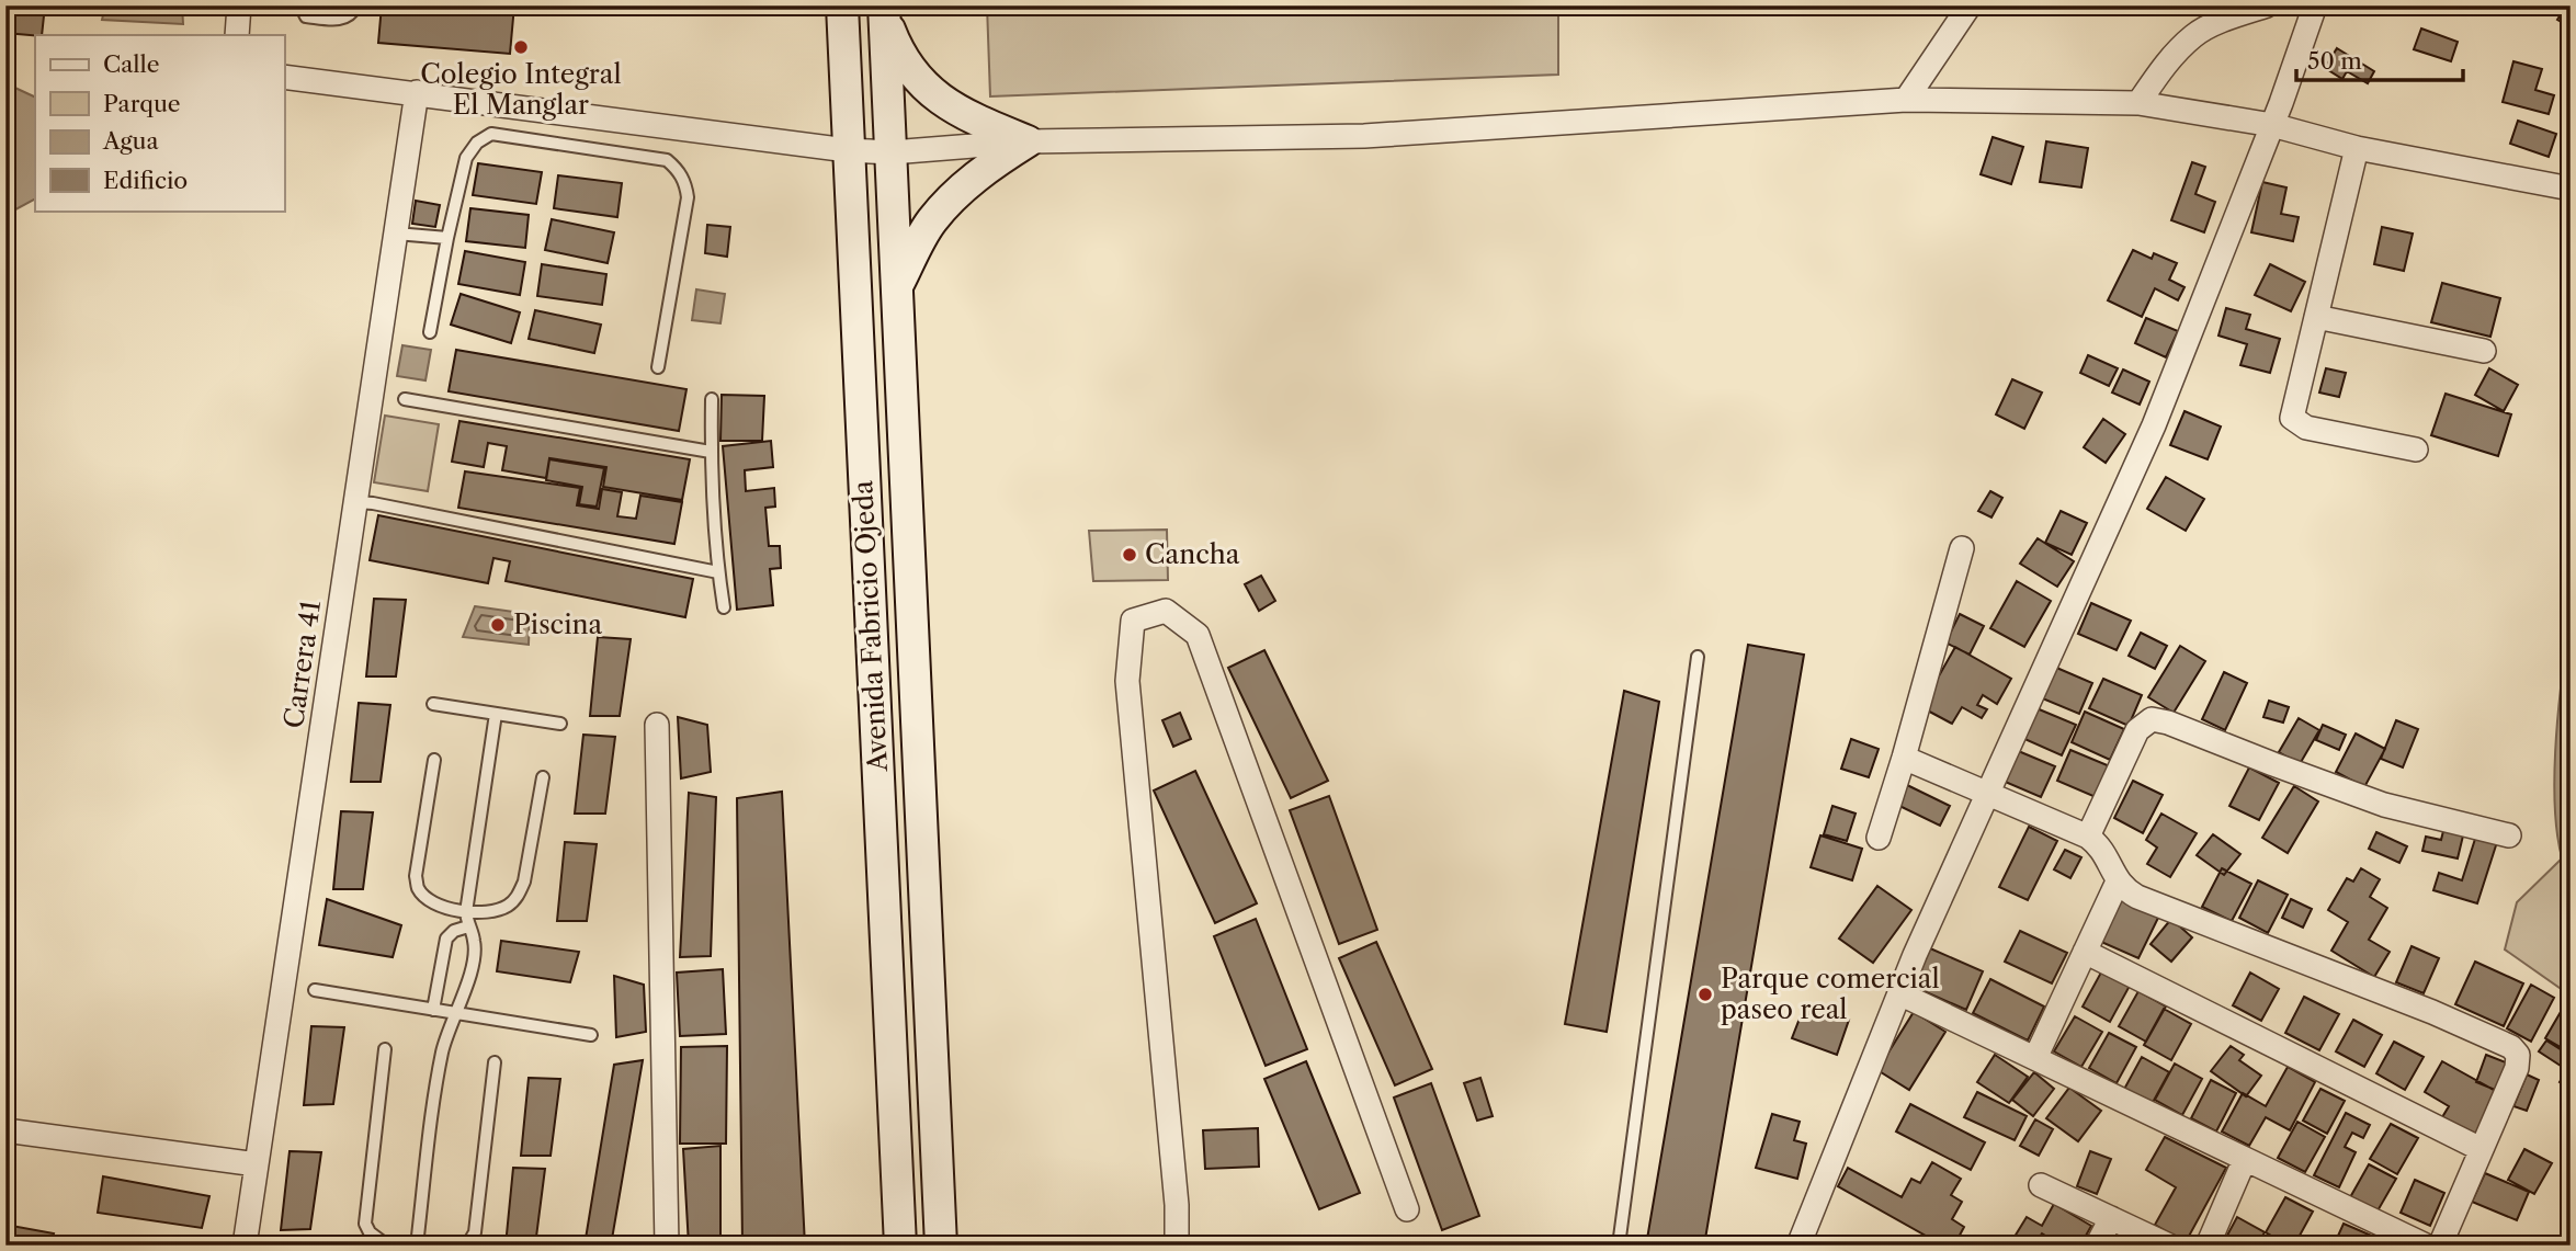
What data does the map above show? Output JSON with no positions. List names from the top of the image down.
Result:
{
  "streets": {
    "street": ["Avenida Fabricio Ojeda", "Carrera 41"]
  },
  "places": [
    "Colegio Integral El Manglar",
    "Cancha",
    "Piscina",
    "Parque comercial paseo real"
  ],
  "legend": [
    "Calle",
    "Parque",
    "Agua",
    "Edificio"
  ],
  "scale_bar": "50 m"
}
